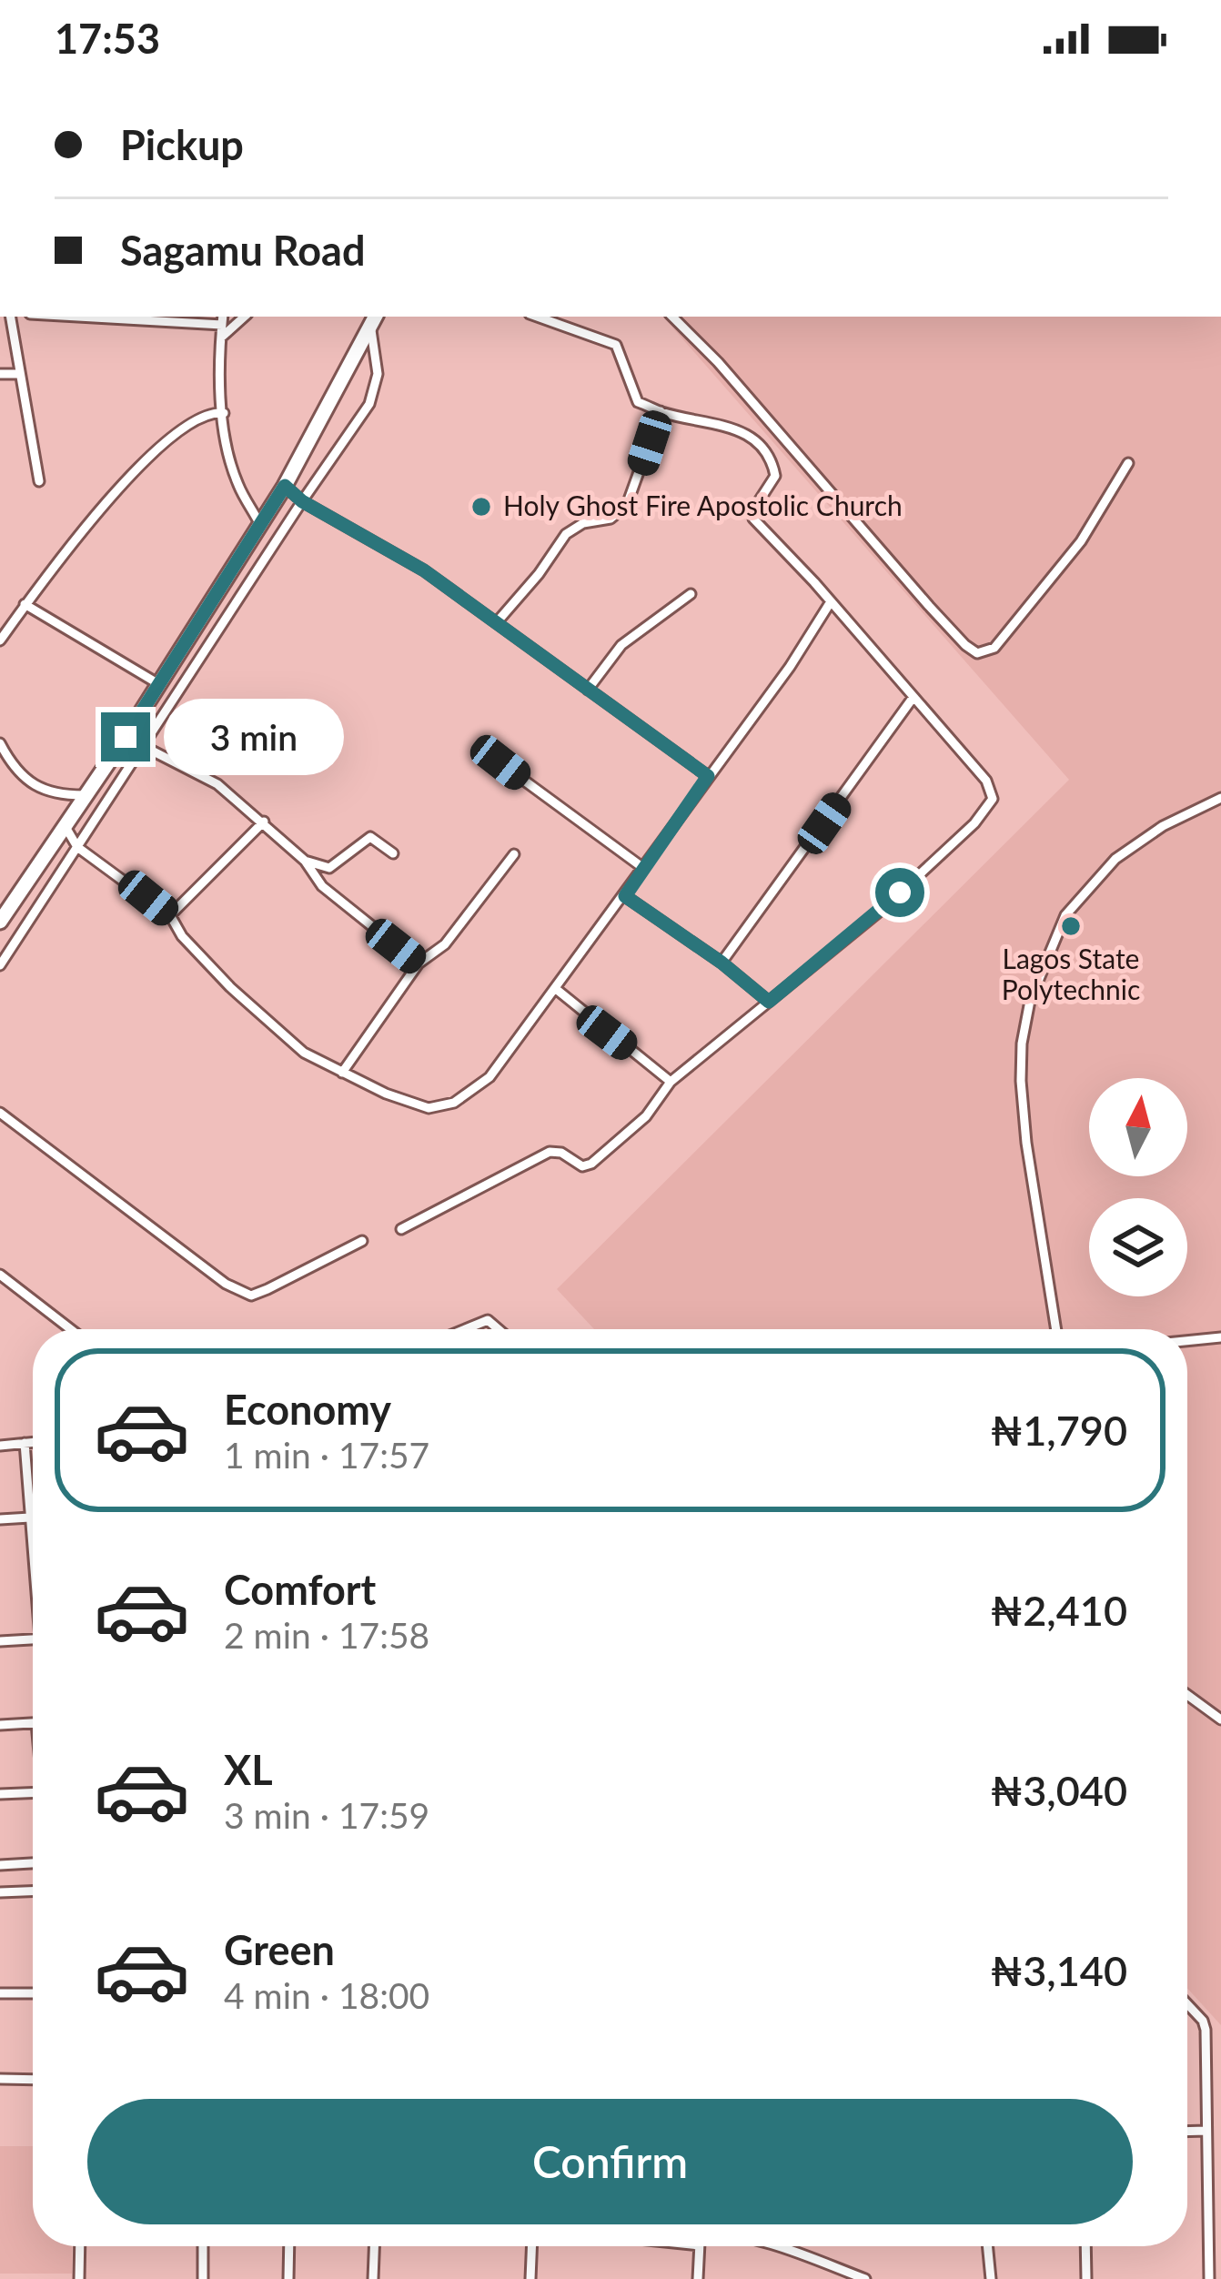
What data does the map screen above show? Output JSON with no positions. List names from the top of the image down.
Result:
{
  "places": ["Holy Ghost Fire Apostolic Church", "Lagos State Polytechnic"],
  "north": "top",
  "page": {
    "status": "17:53",
    "banner": ["Pickup", "Sagamu Road"],
    "bubble": "3 min",
    "list": [
      {
        "name": "Economy",
        "note": "1 min · 17:57",
        "value": "₦1,790"
      },
      {
        "name": "Comfort",
        "note": "2 min · 17:58",
        "value": "₦2,410"
      },
      {
        "name": "XL",
        "note": "3 min · 17:59",
        "value": "₦3,040"
      },
      {
        "name": "Green",
        "note": "4 min · 18:00",
        "value": "₦3,140"
      }
    ],
    "buttons": "Confirm"
  }
}
